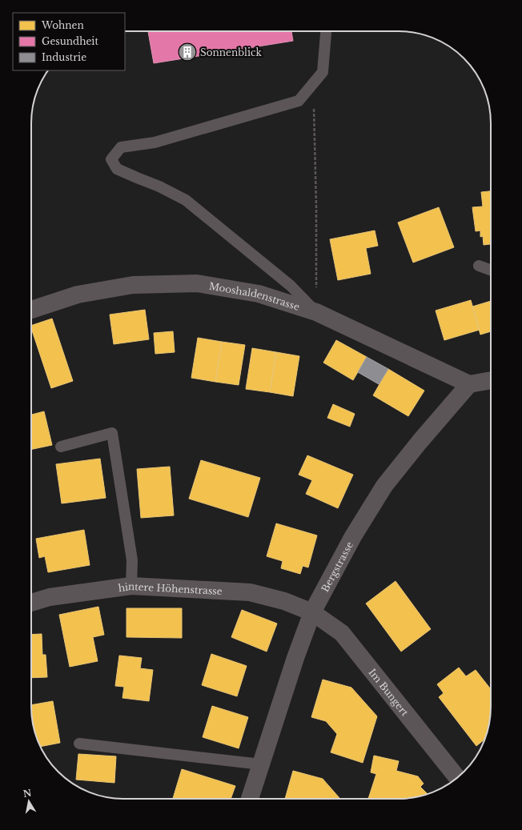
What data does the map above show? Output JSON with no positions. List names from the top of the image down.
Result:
{
  "streets": {
    "street": [
      "Mooshaldenstrasse",
      "Bergstrasse",
      "hintere Höhenstrasse",
      "Im Bungert"
    ]
  },
  "crossings": [
    ["Mooshaldenstrasse", "Bergstrasse"],
    ["Bergstrasse", "hintere Höhenstrasse"],
    ["Bergstrasse", "Im Bungert"],
    ["hintere Höhenstrasse", "Im Bungert"]
  ],
  "places": {
    "building": ["Sonnenblick"]
  },
  "legend": ["Wohnen", "Gesundheit", "Industrie"],
  "north": "top"
}
